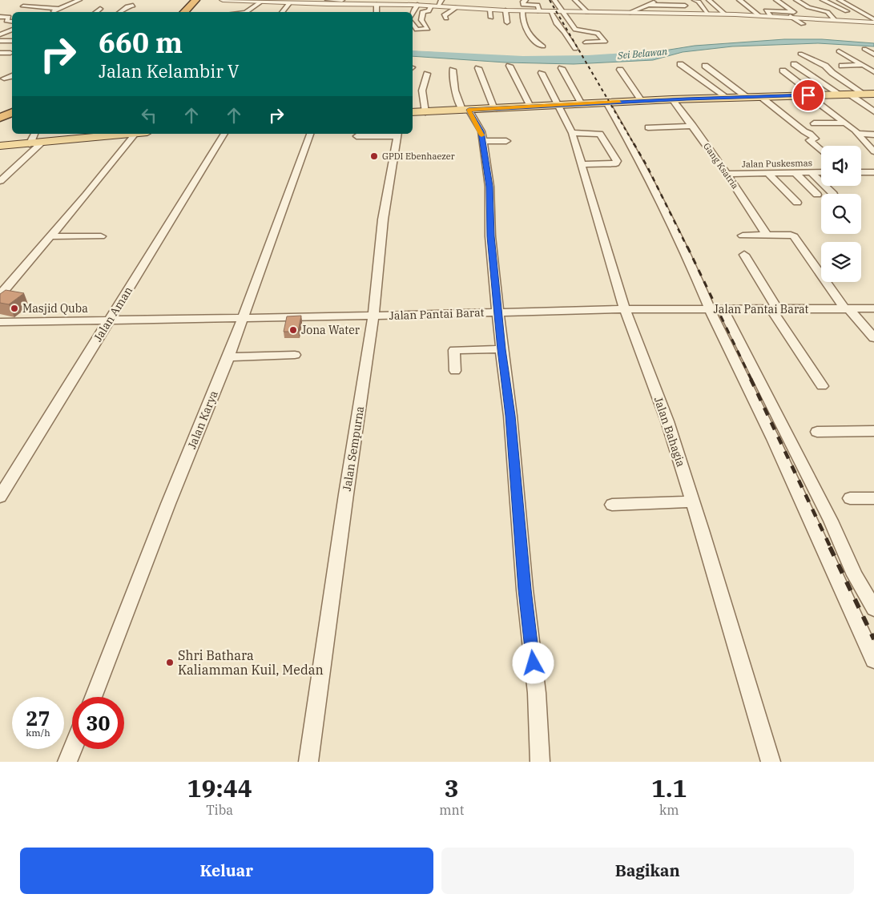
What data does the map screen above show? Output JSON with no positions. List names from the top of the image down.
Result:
{
  "streets": {
    "street": [
      "Jalan Puskesmas",
      "Gang Ksatria",
      "Jalan Pantai Barat",
      "Jalan Aman",
      "Jalan Karya",
      "Jalan Bahagia",
      "Jalan Sempurna"
    ]
  },
  "crossings": [
    ["Jalan Puskesmas", "Gang Ksatria"],
    ["Jalan Pantai Barat", "Jalan Aman"],
    ["Jalan Pantai Barat", "Jalan Karya"],
    ["Jalan Pantai Barat", "Jalan Bahagia"],
    ["Jalan Pantai Barat", "Jalan Sempurna"]
  ],
  "water": ["Sei Belawan"],
  "places": [
    "GPDI Ebenhaezer",
    "Masjid Quba",
    "Jona Water",
    "Shri Bathara Kaliamman Kuil, Medan"
  ],
  "page": {
    "turn": ["660 m", "Jalan Kelambir V"],
    "speed": "27 km/h",
    "limit": "30",
    "eta": [
      "19:44",
      "Tiba",
      "3",
      "mnt",
      "1.1",
      "km"
    ],
    "buttons": ["Keluar", "Bagikan"]
  }
}
